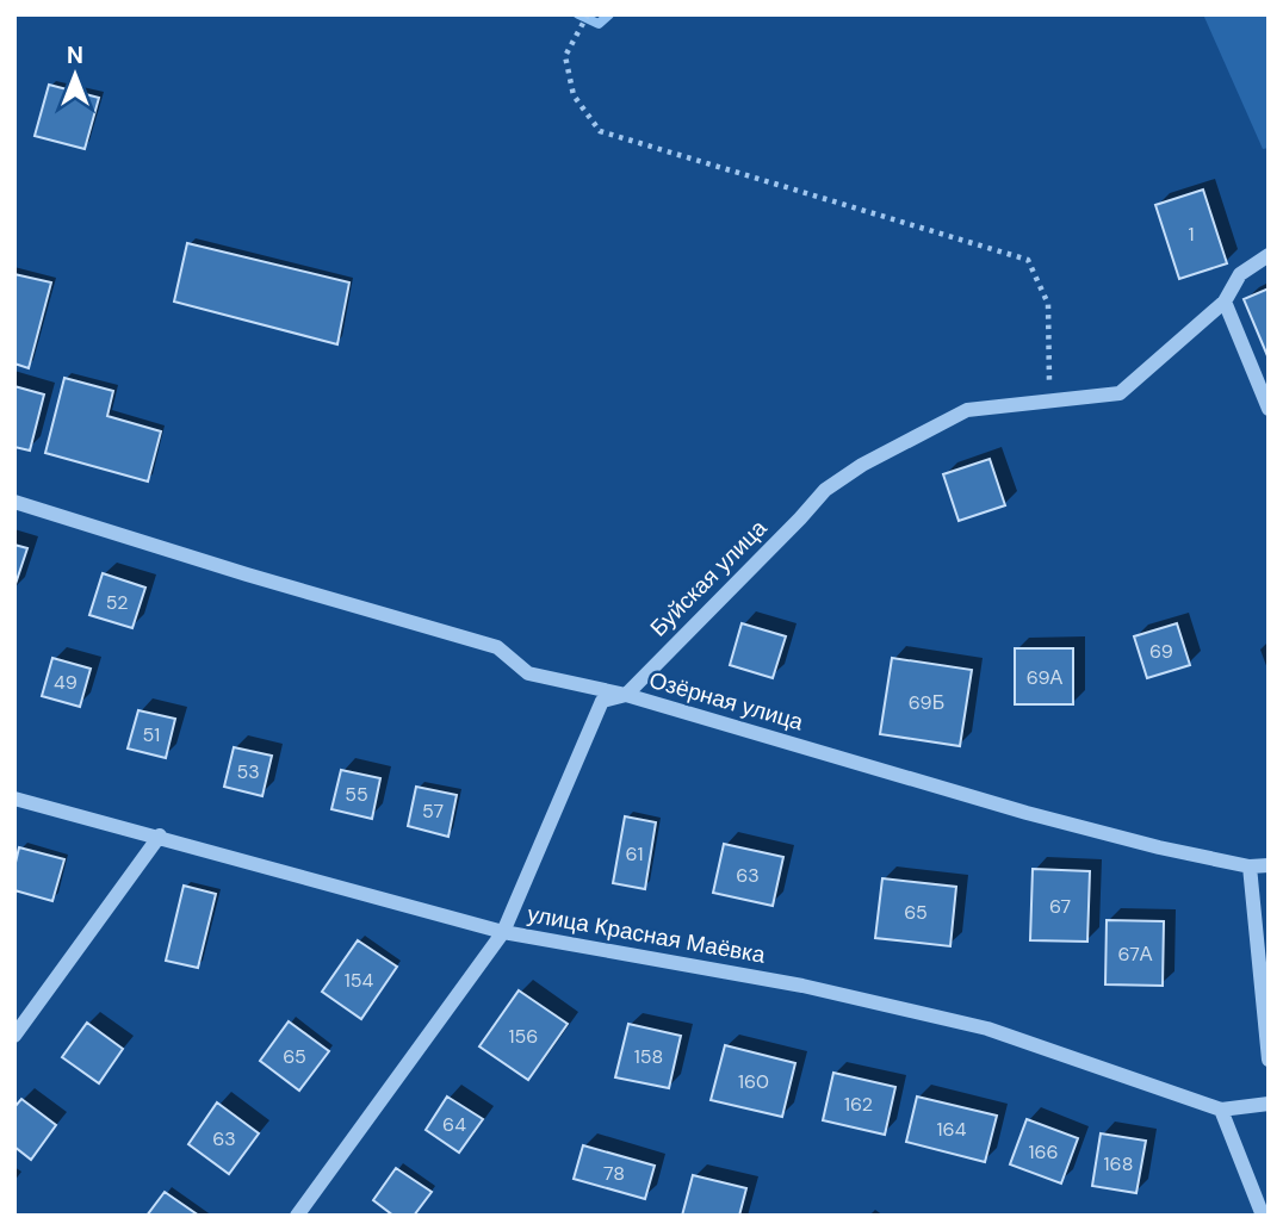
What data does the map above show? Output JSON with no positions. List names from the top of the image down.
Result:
{
  "streets": {
    "street": ["Буйская улица", "Озёрная улица", "улица Красная Маёвка"]
  },
  "crossings": [
    ["Буйская улица", "Озёрная улица"],
    ["Буйская улица", "улица Красная Маёвка"]
  ],
  "house_numbers": [
    "1",
    "52",
    "69",
    "69А",
    "49",
    "69Б",
    "51",
    "53",
    "55",
    "57",
    "61",
    "63",
    "67",
    "65",
    "67А",
    "154",
    "156",
    "65",
    "158",
    "160",
    "162",
    "64",
    "164",
    "63",
    "166",
    "168",
    "78"
  ],
  "north": "top"
}
